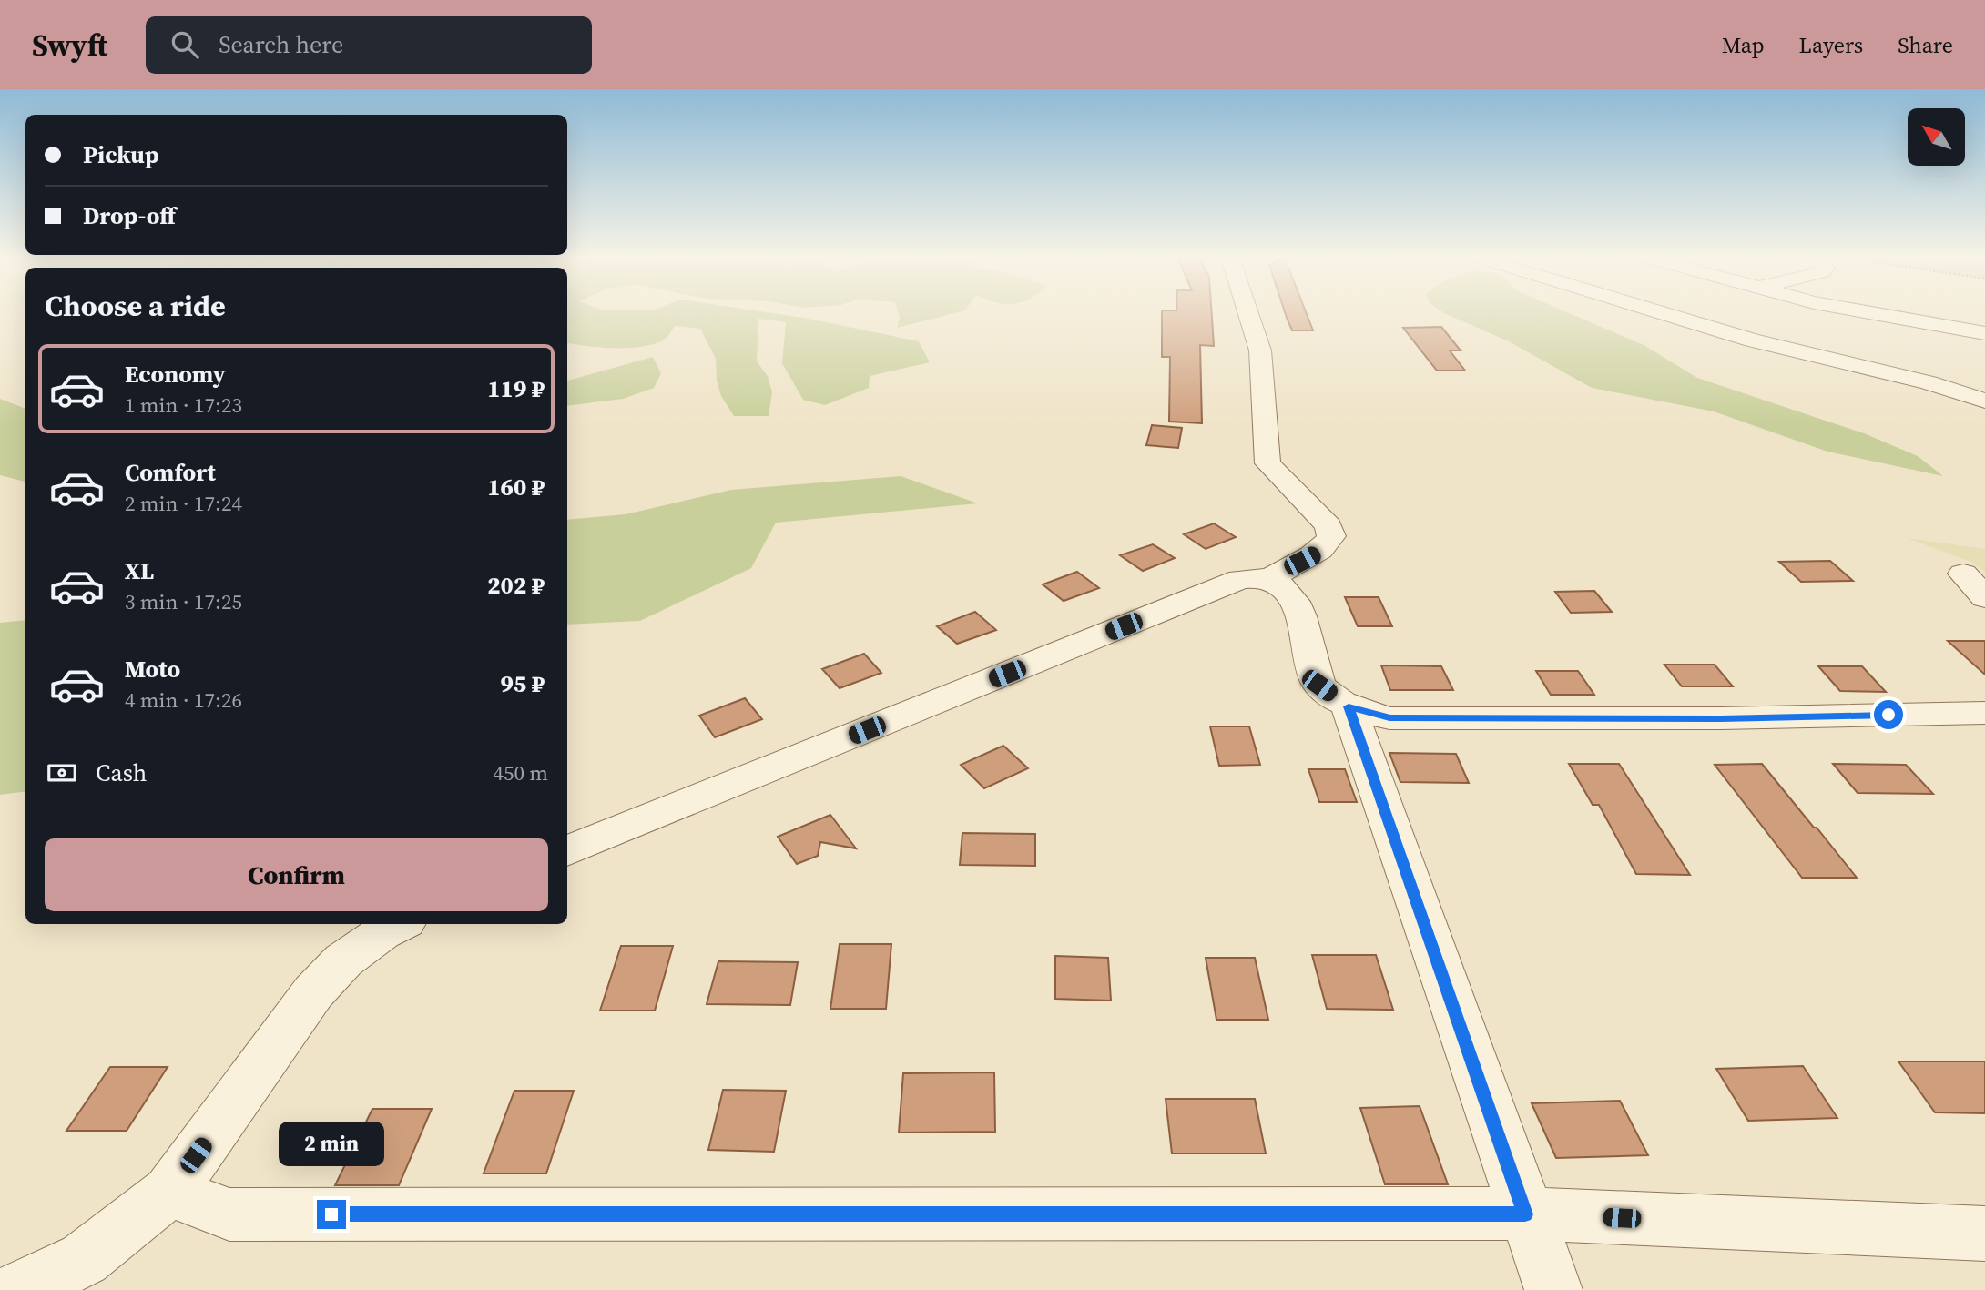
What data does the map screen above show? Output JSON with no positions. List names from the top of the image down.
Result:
{
  "north": "top left",
  "page": {
    "header": "Swyft",
    "search": "Search here",
    "nav": ["Map", "Layers", "Share"],
    "banner": ["Pickup", "Drop-off"],
    "heading": "Choose a ride",
    "list": [
      {
        "name": "Economy",
        "note": "1 min · 17:23",
        "value": "119 ₽"
      },
      {
        "name": "Comfort",
        "note": "2 min · 17:24",
        "value": "160 ₽"
      },
      {
        "name": "XL",
        "note": "3 min · 17:25",
        "value": "202 ₽"
      },
      {
        "name": "Moto",
        "note": "4 min · 17:26",
        "value": "95 ₽"
      }
    ],
    "pay": ["Cash", "450 m"],
    "buttons": "Confirm",
    "bubble": "2 min"
  }
}
